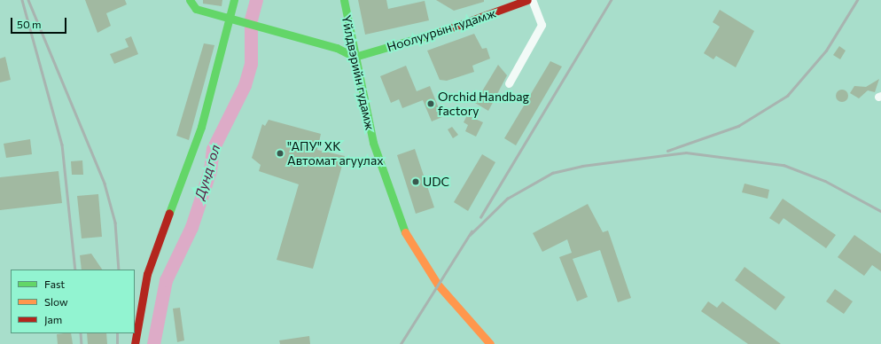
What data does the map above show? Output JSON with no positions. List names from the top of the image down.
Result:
{
  "streets": {
    "street": ["Ноолуурын гудамж", "Yйлдвэрийн гудамж"]
  },
  "crossings": [
    ["Ноолуурын гудамж", "Yйлдвэрийн гудамж"]
  ],
  "water": ["Дунд гол"],
  "places": ["Orchid Handbag factory", "\"АПУ\" ХК Автомат агуулах", "UDC"],
  "legend": ["Fast", "Slow", "Jam"],
  "scale_bar": "50 m"
}
